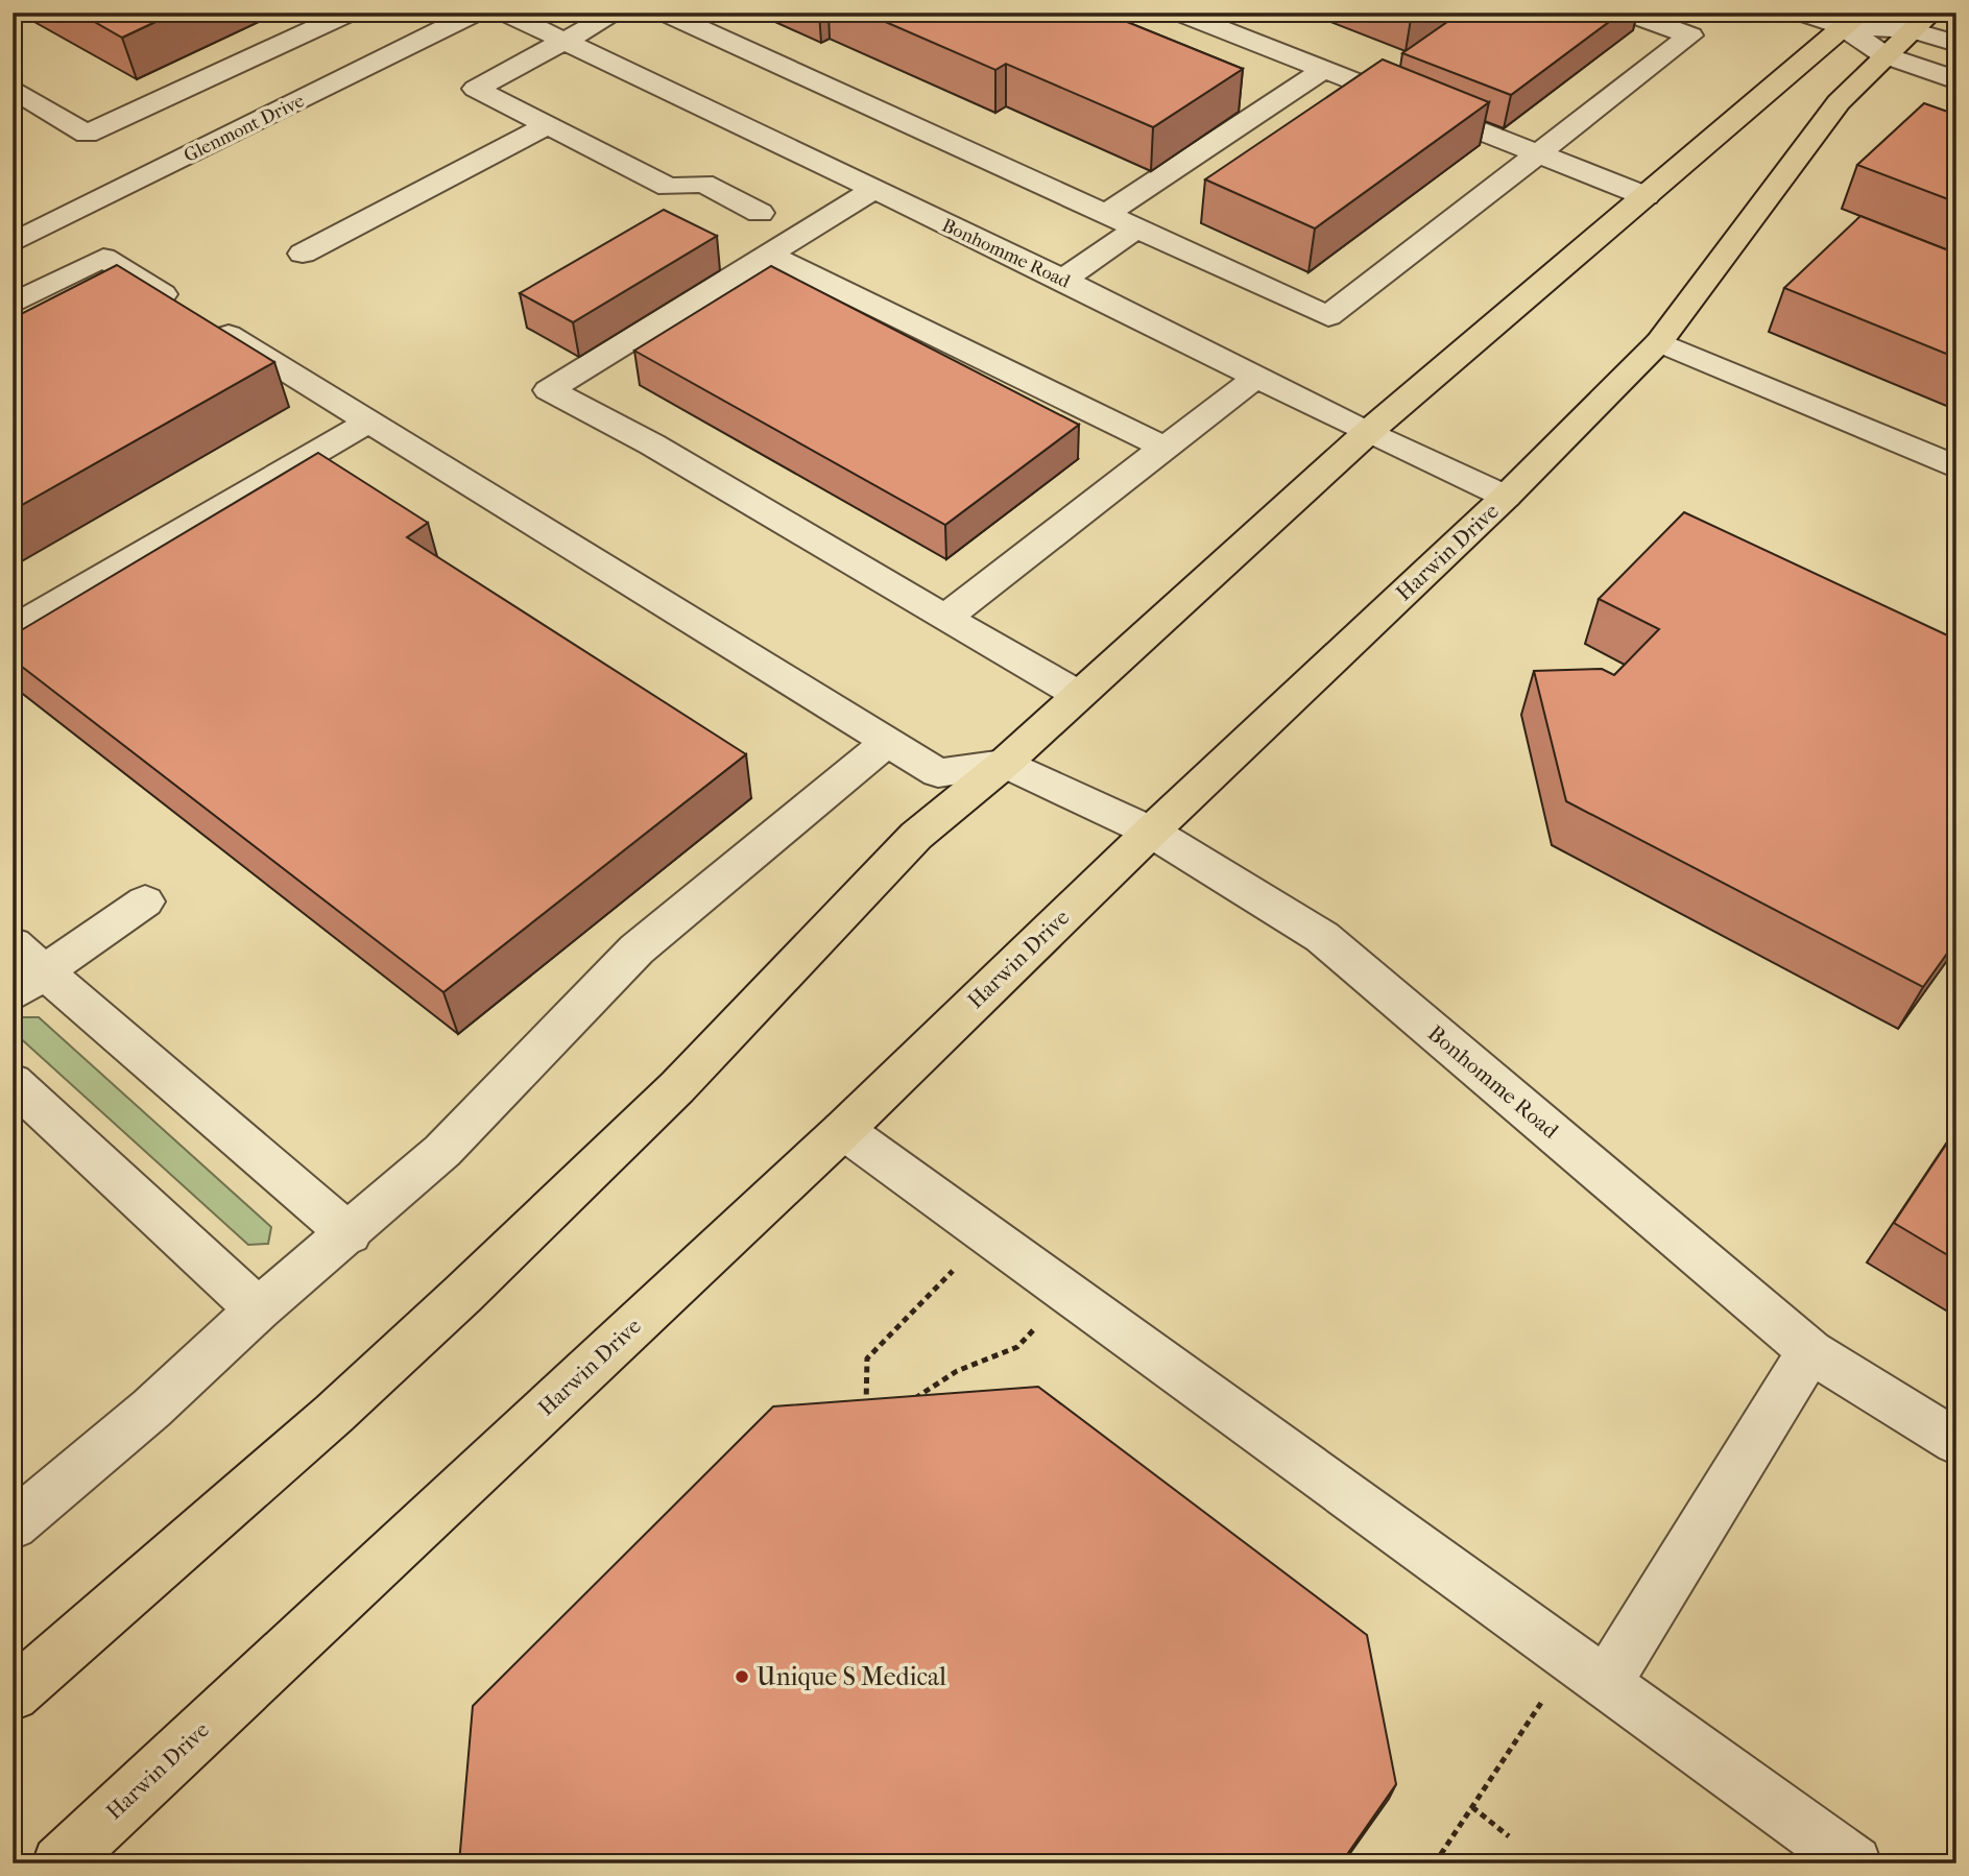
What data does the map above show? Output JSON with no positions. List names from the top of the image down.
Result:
{
  "streets": {
    "main road": ["Harwin Drive"],
    "street": ["Glenmont Drive", "Bonhomme Road"]
  },
  "crossings": [
    ["Bonhomme Road", "Harwin Drive"]
  ],
  "places": ["Unique S Medical"]
}
